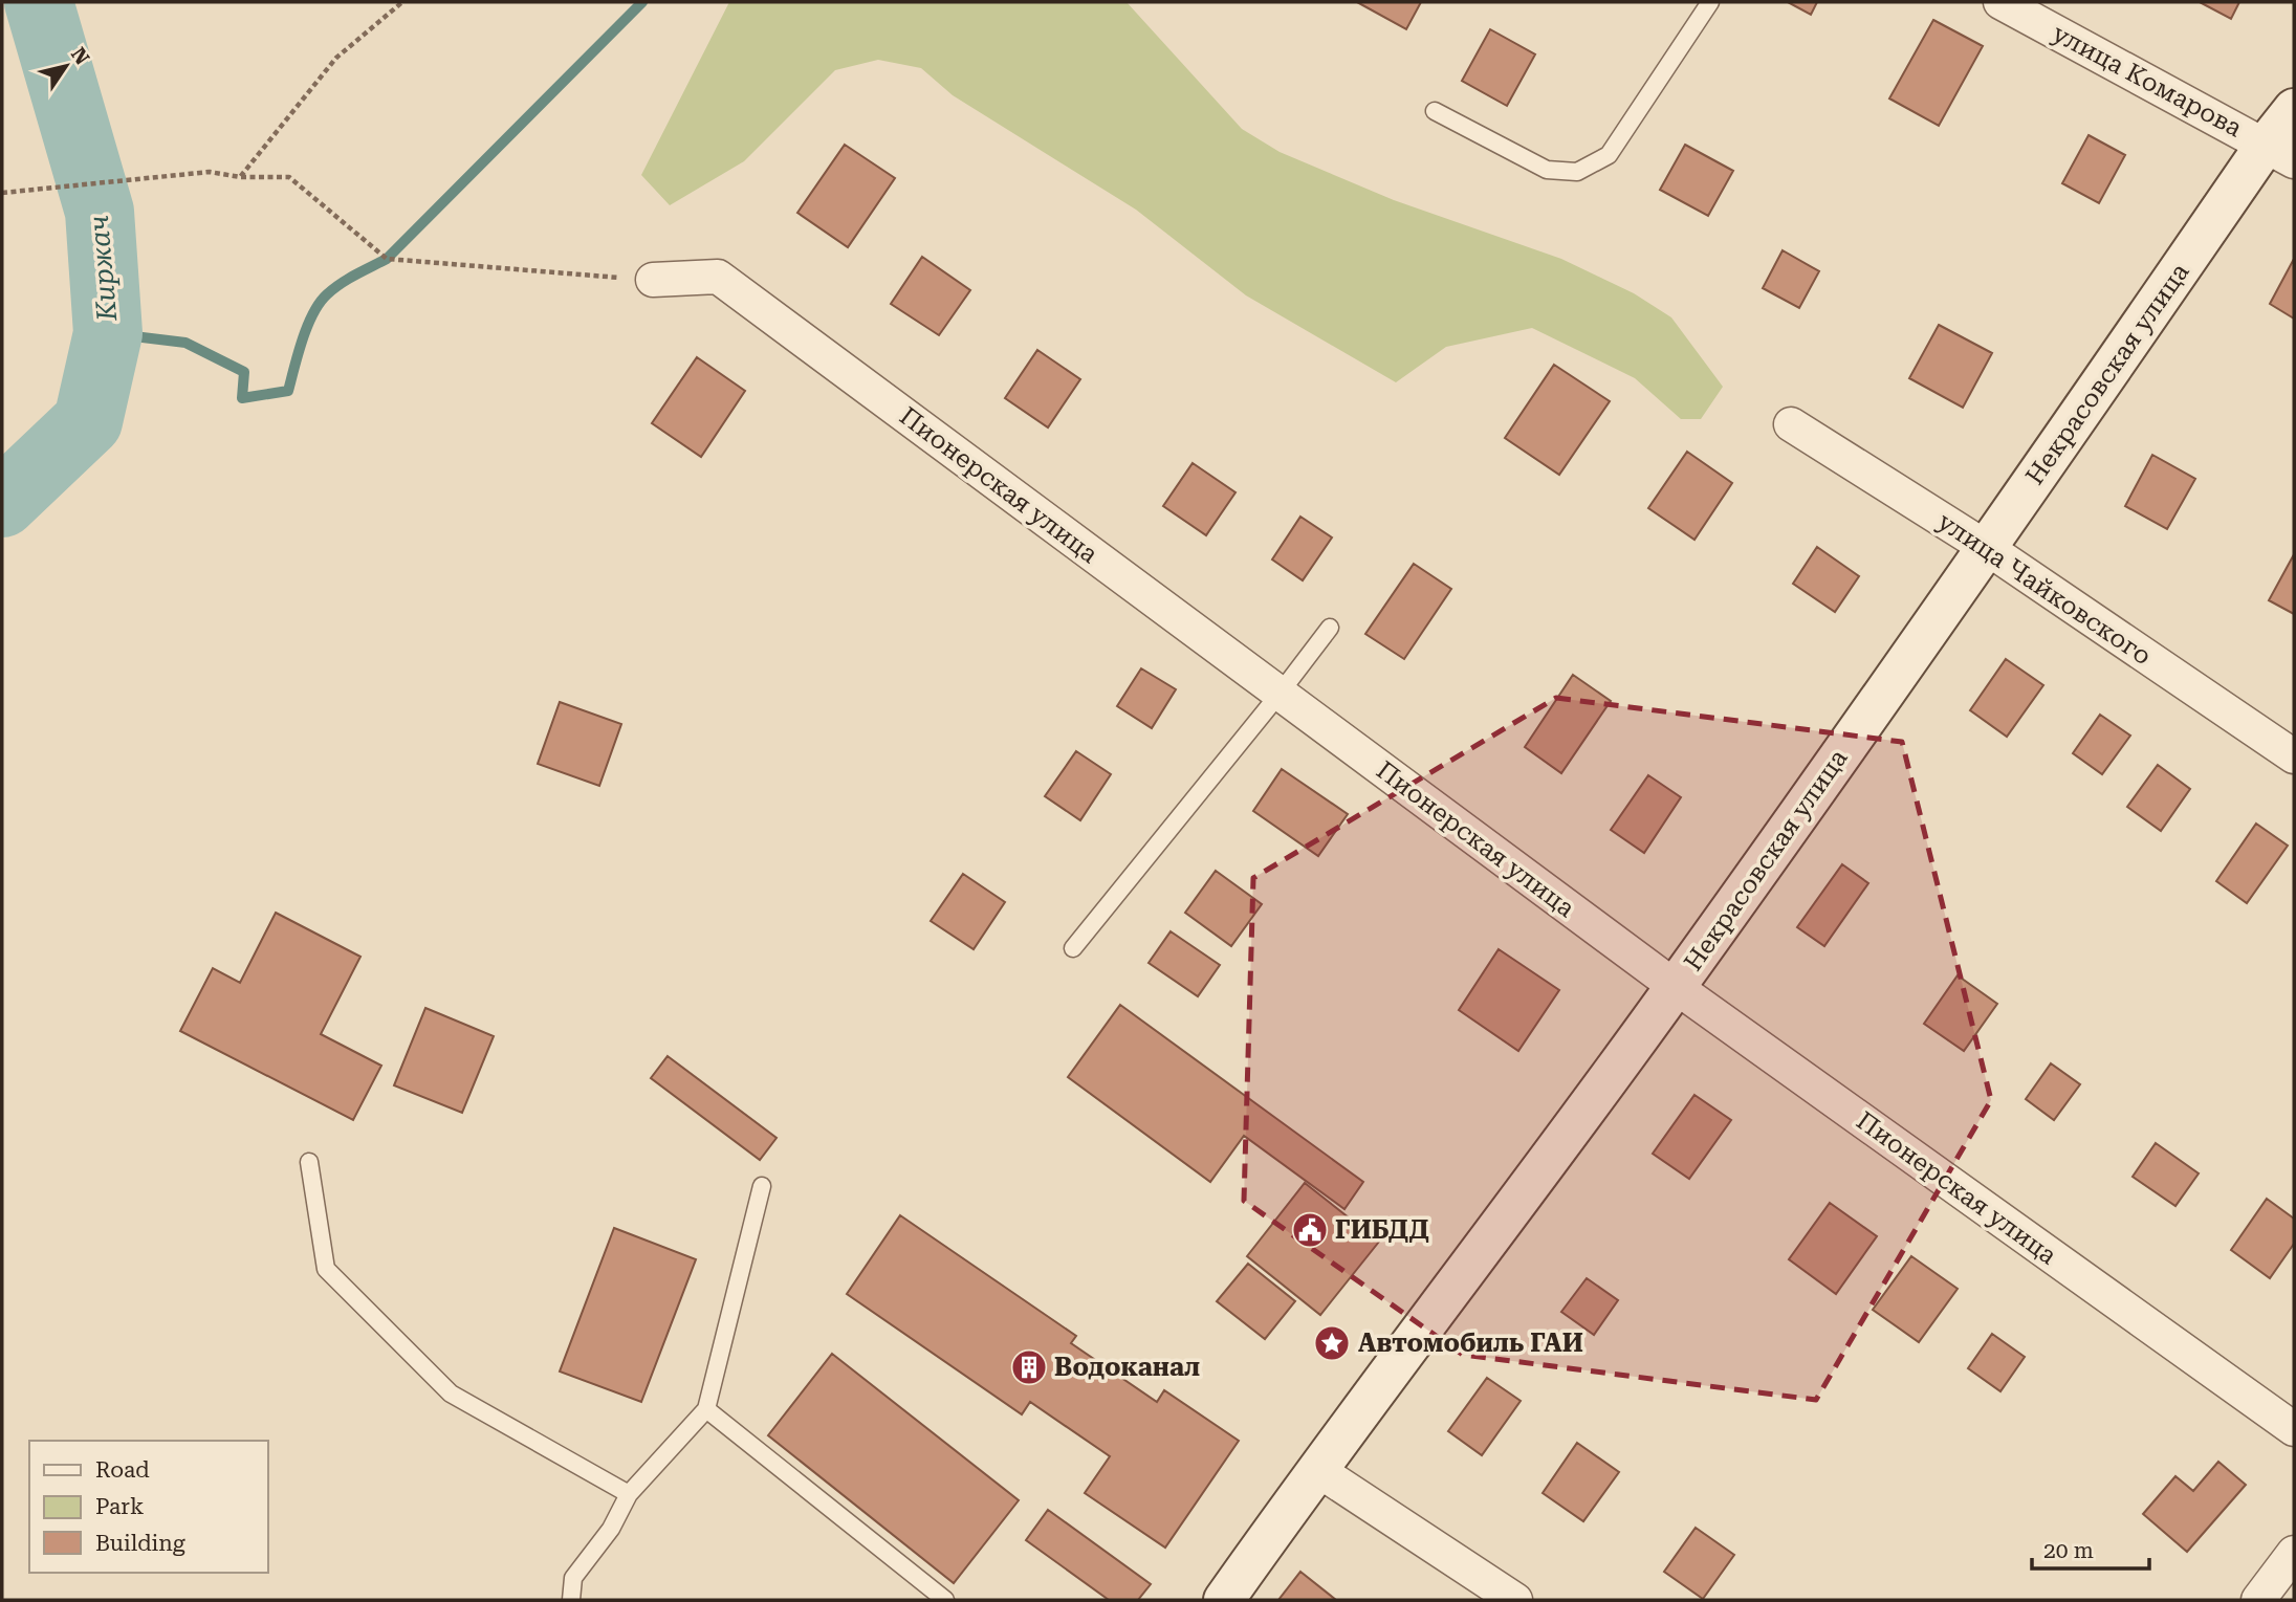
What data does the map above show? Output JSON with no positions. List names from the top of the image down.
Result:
{
  "streets": {
    "street": [
      "улица Комарова",
      "Некрасовская улица",
      "Пионерская улица",
      "улица Чайковского"
    ]
  },
  "crossings": [
    ["улица Комарова", "Некрасовская улица"],
    ["Некрасовская улица", "Пионерская улица"],
    ["Некрасовская улица", "улица Чайковского"]
  ],
  "water": ["Киржач"],
  "places": {
    "public building": ["ГИБДД"],
    "place": ["Автомобиль ГАИ"],
    "building": ["Водоканал"]
  },
  "legend": ["Road", "Park", "Building"],
  "scale_bar": "20 m",
  "north": "top right"
}
